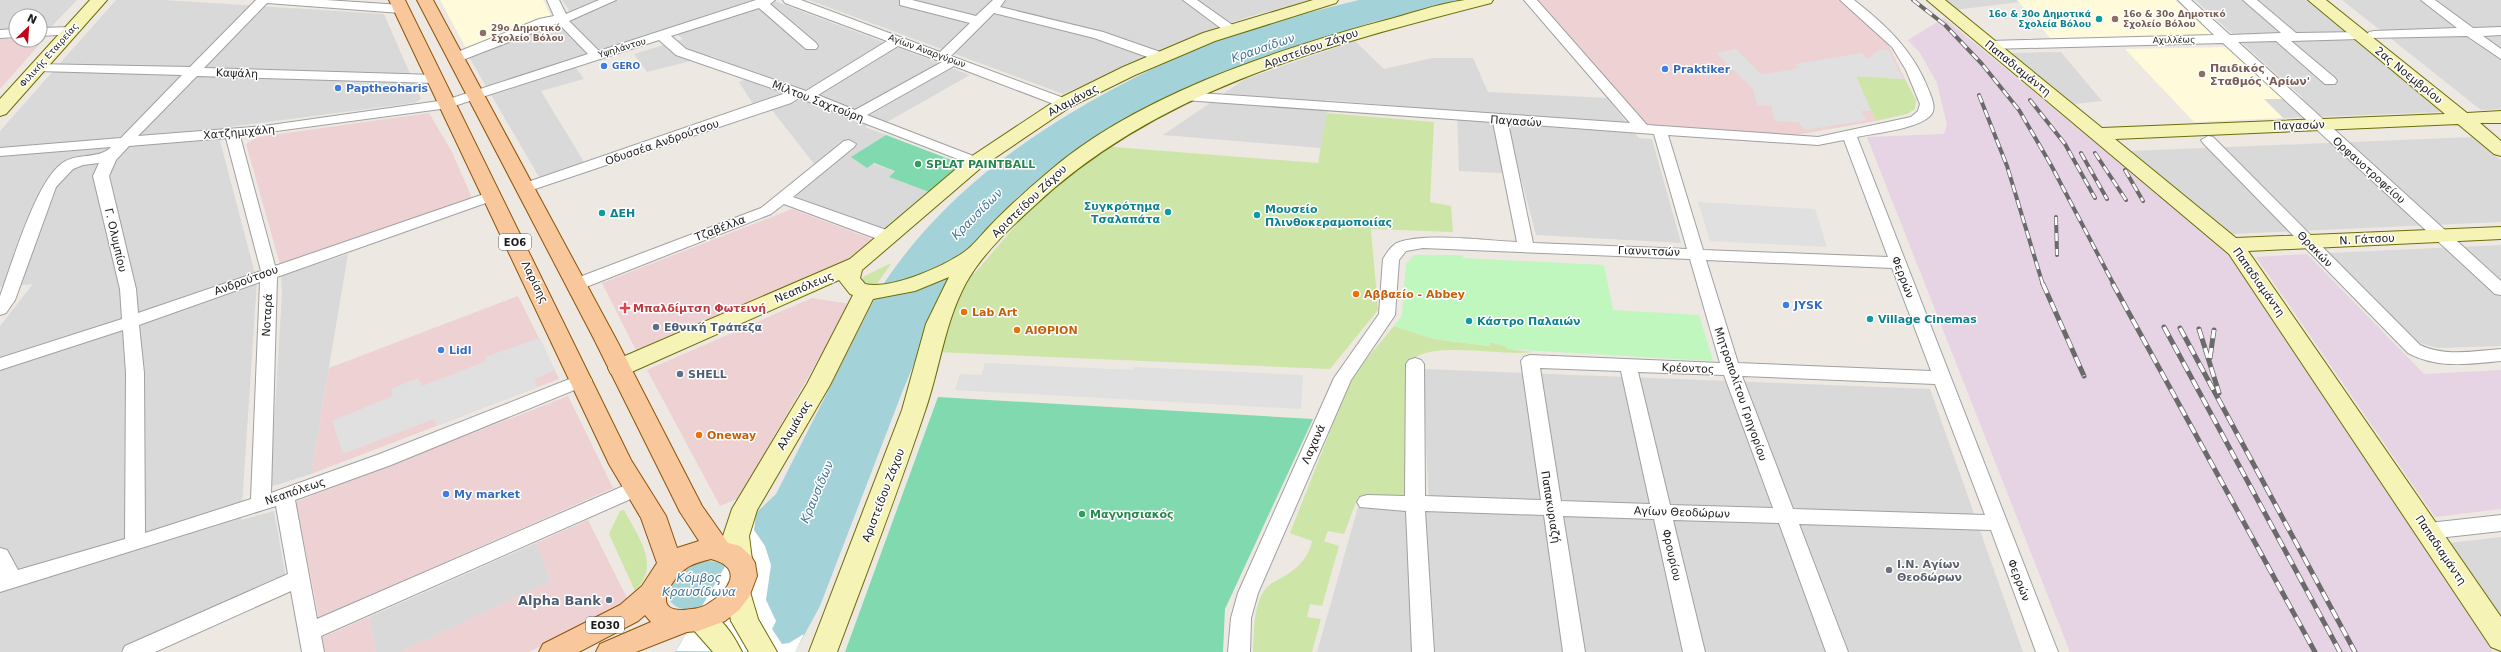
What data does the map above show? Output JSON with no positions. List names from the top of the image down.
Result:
{
  "streets": {
    "main road": ["ΕΟ6", "Λαρίσης", "ΕΟ30"],
    "street": [
      "Αχιλλέως",
      "Υψηλάντου",
      "Αριστείδου Ζάχου",
      "Αγίων Αναργύρων",
      "Φιλικής Εταιρείας",
      "Παπαδιαμάντη",
      "Καψάλη",
      "2ας Νοεμβρίου",
      "Αλαμάνας",
      "Μίλτου Σαχτούρη",
      "Παγασών",
      "Χατζημιχάλη",
      "Οδυσσέα Ανδρούτσου",
      "Ορφανοτροφείου",
      "Τζαβέλλα",
      "Ν. Γάτσου",
      "Γ. Ολυμπίου",
      "Θρακών",
      "Γιαννιτσών",
      "Φερρών",
      "Ανδρούτσου",
      "Νεαπόλεως",
      "Νοταρά",
      "Κρέοντος",
      "Μητροπολίτου Γρηγορίου",
      "Λαχανά",
      "Παπακυριαζή",
      "Αγίων Θεοδώρων",
      "Φρουρίου"
    ]
  },
  "crossings": [
    ["Αχιλλέως", "Παπαδιαμάντη"],
    ["Αχιλλέως", "2ας Νοεμβρίου"],
    ["Αχιλλέως", "Ορφανοτροφείου"],
    ["Υψηλάντου", "Μίλτου Σαχτούρη"],
    ["Υψηλάντου", "Χατζημιχάλη"],
    ["Υψηλάντου", "ΕΟ6"],
    ["Αριστείδου Ζάχου", "Παγασών"],
    ["Αγίων Αναργύρων", "Αλαμάνας"],
    ["Φιλικής Εταιρείας", "Καψάλη"],
    ["Παπαδιαμάντη", "Παγασών"],
    ["Παπαδιαμάντη", "Ν. Γάτσου"],
    ["Καψάλη", "Γ. Ολυμπίου"],
    ["Καψάλη", "Λαρίσης"],
    ["2ας Νοεμβρίου", "Παγασών"],
    ["Αλαμάνας", "Μίλτου Σαχτούρη"],
    ["Αλαμάνας", "ΕΟ6"],
    ["Αλαμάνας", "Λαρίσης"],
    ["Αλαμάνας", "Νεαπόλεως"],
    ["Αλαμάνας", "ΕΟ30"],
    ["Μίλτου Σαχτούρη", "Οδυσσέα Ανδρούτσου"],
    ["Παγασών", "Ορφανοτροφείου"],
    ["Παγασών", "Θρακών"],
    ["Παγασών", "Φερρών"],
    ["Παγασών", "Μητροπολίτου Γρηγορίου"],
    ["Χατζημιχάλη", "Γ. Ολυμπίου"],
    ["Χατζημιχάλη", "ΕΟ6"],
    ["Χατζημιχάλη", "Λαρίσης"],
    ["Χατζημιχάλη", "Νοταρά"],
    ["Οδυσσέα Ανδρούτσου", "ΕΟ6"],
    ["Ορφανοτροφείου", "Ν. Γάτσου"],
    ["Τζαβέλλα", "ΕΟ6"],
    ["Ν. Γάτσου", "Θρακών"],
    ["Γ. Ολυμπίου", "Ανδρούτσου"],
    ["Γ. Ολυμπίου", "Νεαπόλεως"],
    ["ΕΟ6", "Λαρίσης"],
    ["ΕΟ6", "Νεαπόλεως"],
    ["ΕΟ6", "ΕΟ30"],
    ["Γιαννιτσών", "Φερρών"],
    ["Γιαννιτσών", "Μητροπολίτου Γρηγορίου"],
    ["Γιαννιτσών", "Λαχανά"],
    ["Φερρών", "Κρέοντος"],
    ["Φερρών", "Αγίων Θεοδώρων"],
    ["Ανδρούτσου", "Λαρίσης"],
    ["Ανδρούτσου", "Νοταρά"],
    ["Λαρίσης", "Νεαπόλεως"],
    ["Λαρίσης", "ΕΟ30"],
    ["Νεαπόλεως", "Νοταρά"],
    ["Κρέοντος", "Μητροπολίτου Γρηγορίου"],
    ["Κρέοντος", "Παπακυριαζή"],
    ["Κρέοντος", "Φρουρίου"],
    ["Μητροπολίτου Γρηγορίου", "Αγίων Θεοδώρων"],
    ["Παπακυριαζή", "Αγίων Θεοδώρων"],
    ["Αγίων Θεοδώρων", "Φρουρίου"]
  ],
  "water": ["Κραυσίδων", "Κόμβος Κραυσίδωνα"],
  "places": {
    "other": [
      "16ο & 30ο Δημοτικά Σχολεία Βόλου",
      "16ο & 30ο Δημοτικό Σχολείο Βόλου",
      "29ο Δημοτικό Σχολείο Βόλου",
      "GERO",
      "Praktiker",
      "Παιδικός Σταθμός 'Αρίων'",
      "Paptheoharis",
      "SPLAT PAINTBALL",
      "Συγκρότημα Τσαλαπάτα",
      "ΔΕΗ",
      "Μουσείο Πλινθοκεραμοποιίας",
      "Αββαείο - Abbey",
      "JYSK",
      "Lab Art",
      "Village Cinemas",
      "Κάστρο Παλαιών",
      "Εθνική Τράπεζα",
      "ΑΙΘΡΙΟΝ",
      "Lidl",
      "SHELL",
      "Oneway",
      "My market",
      "Μαγνησιακός",
      "Ι.Ν. Αγίων Θεοδώρων",
      "Alpha Bank"
    ],
    "health": ["Μπαλδίμτση Φωτεινή"]
  },
  "north": "top right"
}
